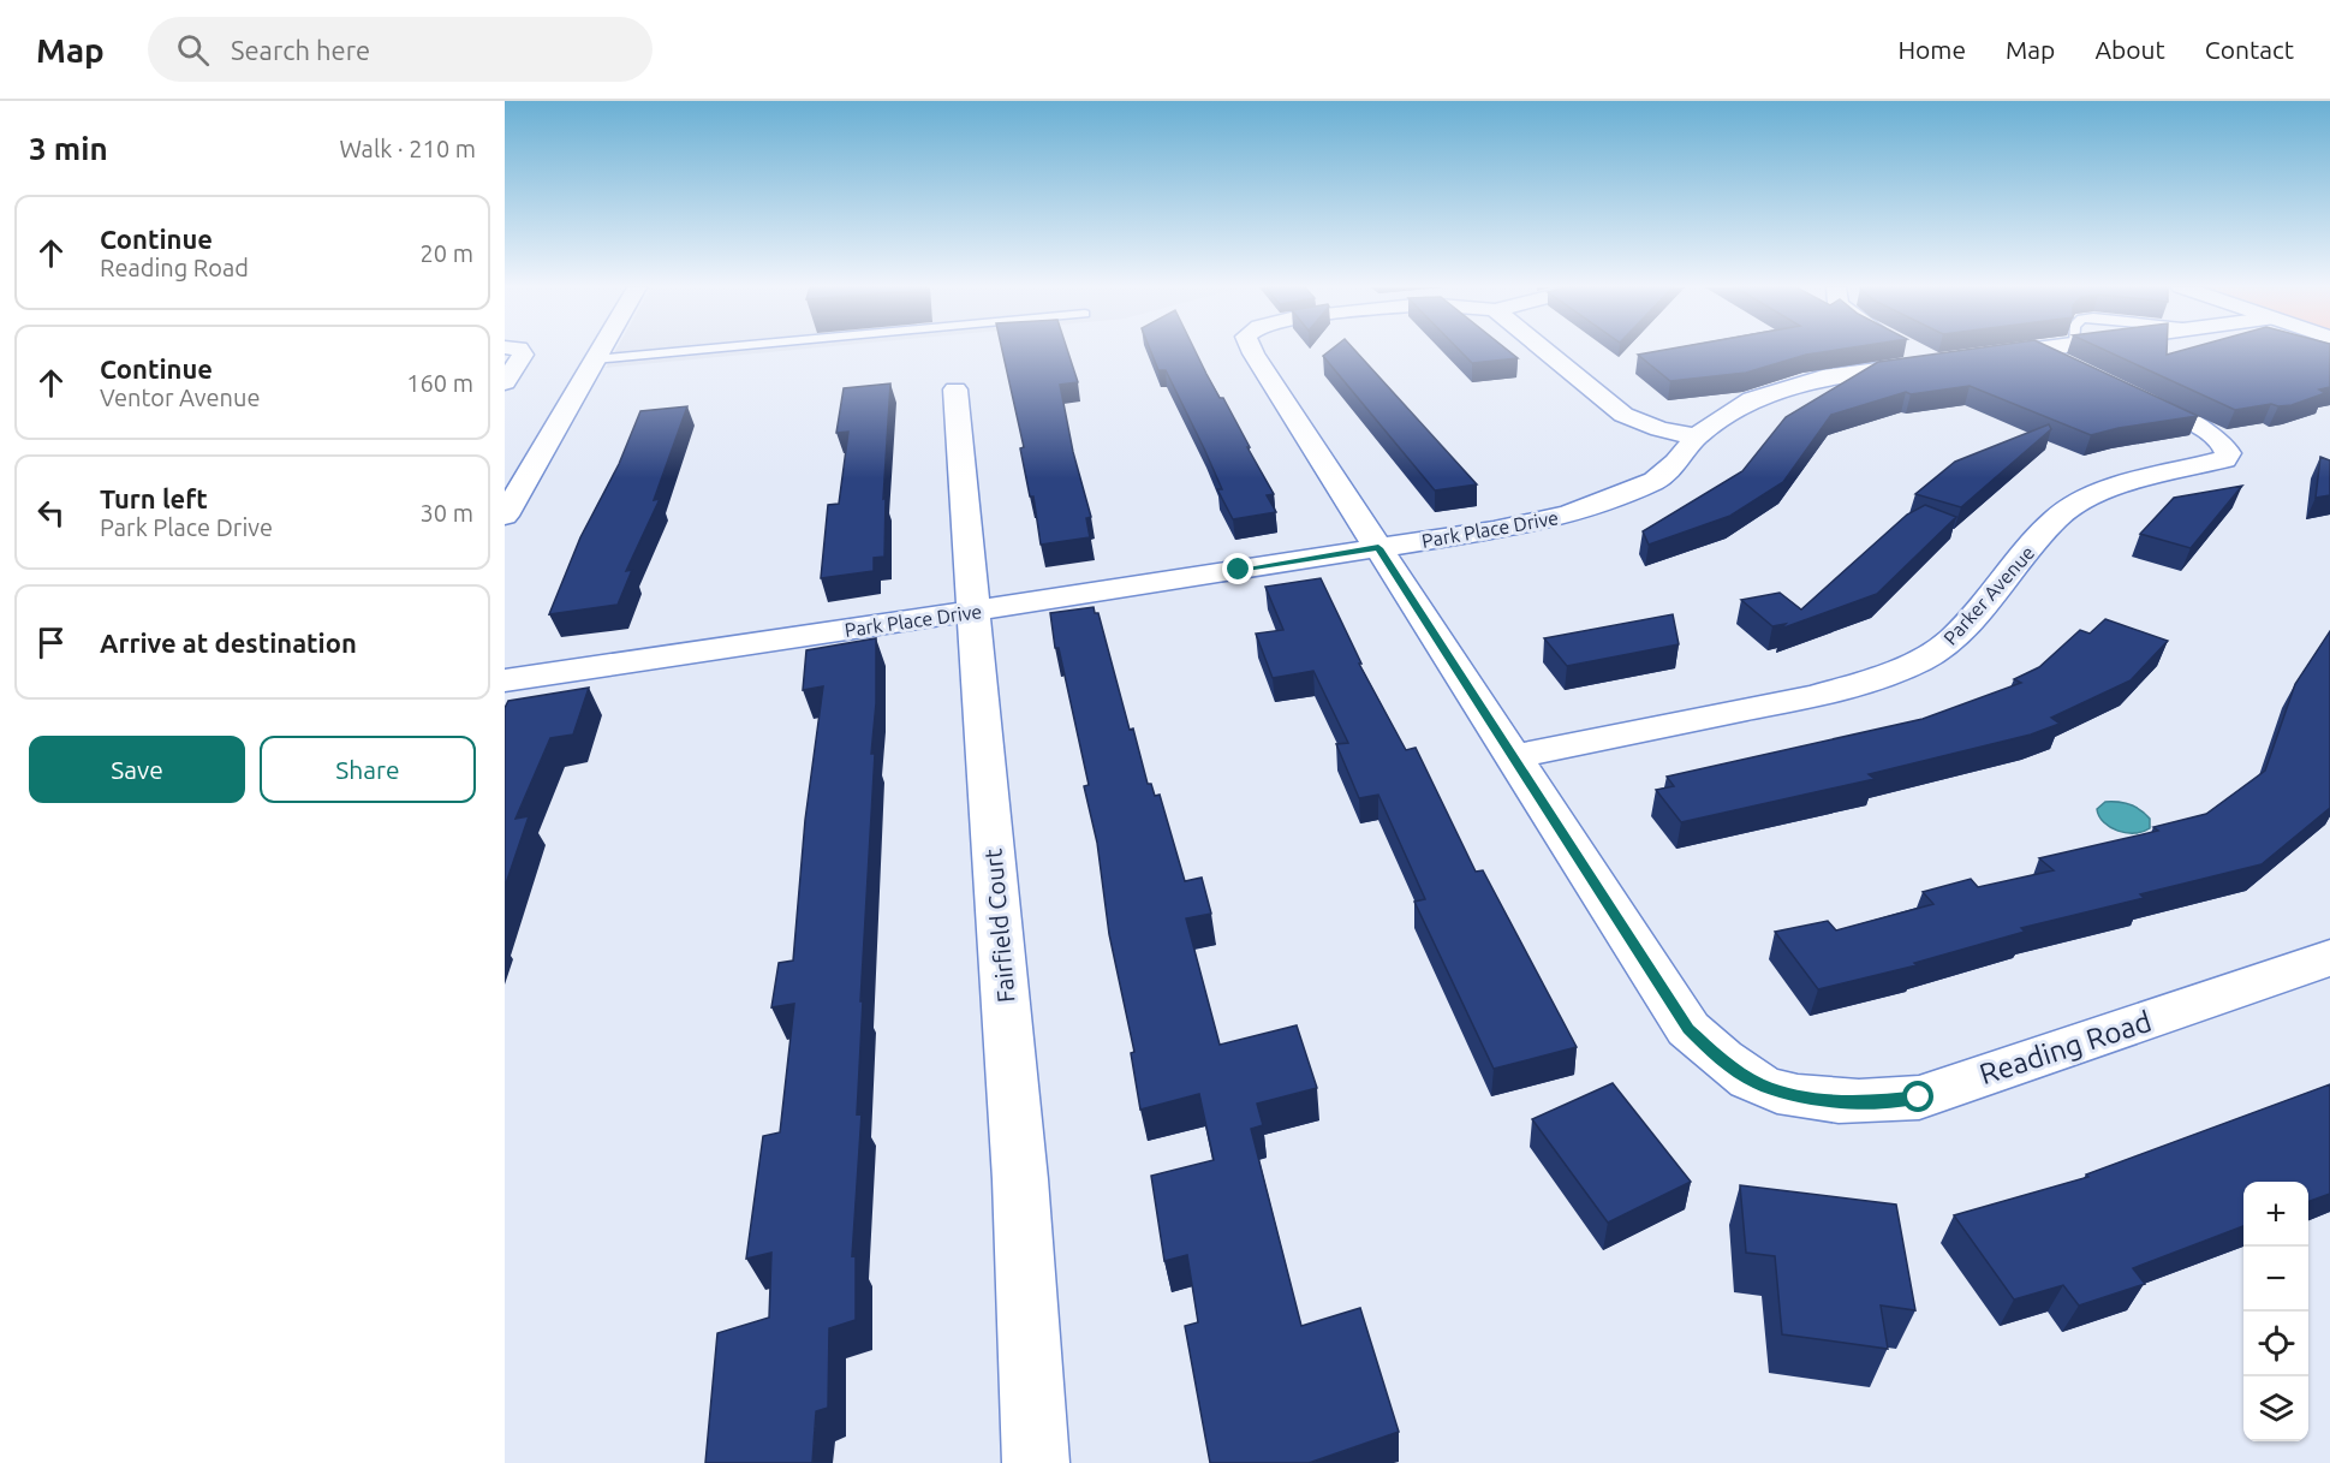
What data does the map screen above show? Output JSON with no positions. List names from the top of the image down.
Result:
{
  "streets": {
    "street": [
      "Park Place Drive",
      "Parker Avenue",
      "Fairfield Court",
      "Reading Road"
    ]
  },
  "crossings": [
    ["Park Place Drive", "Fairfield Court"],
    ["Park Place Drive", "Reading Road"],
    ["Parker Avenue", "Reading Road"]
  ],
  "page": {
    "header": "Map",
    "search": "Search here",
    "nav": [
      "Home",
      "Map",
      "About",
      "Contact"
    ],
    "heading": ["3 min", "Walk · 210 m"],
    "list": [
      ["Continue", "Reading Road", "20 m"],
      ["Continue", "Ventor Avenue", "160 m"],
      ["Turn left", "Park Place Drive", "30 m"],
      "Arrive at destination"
    ],
    "buttons": ["Save", "Share"],
    "map_buttons": ["+", "−"]
  }
}
